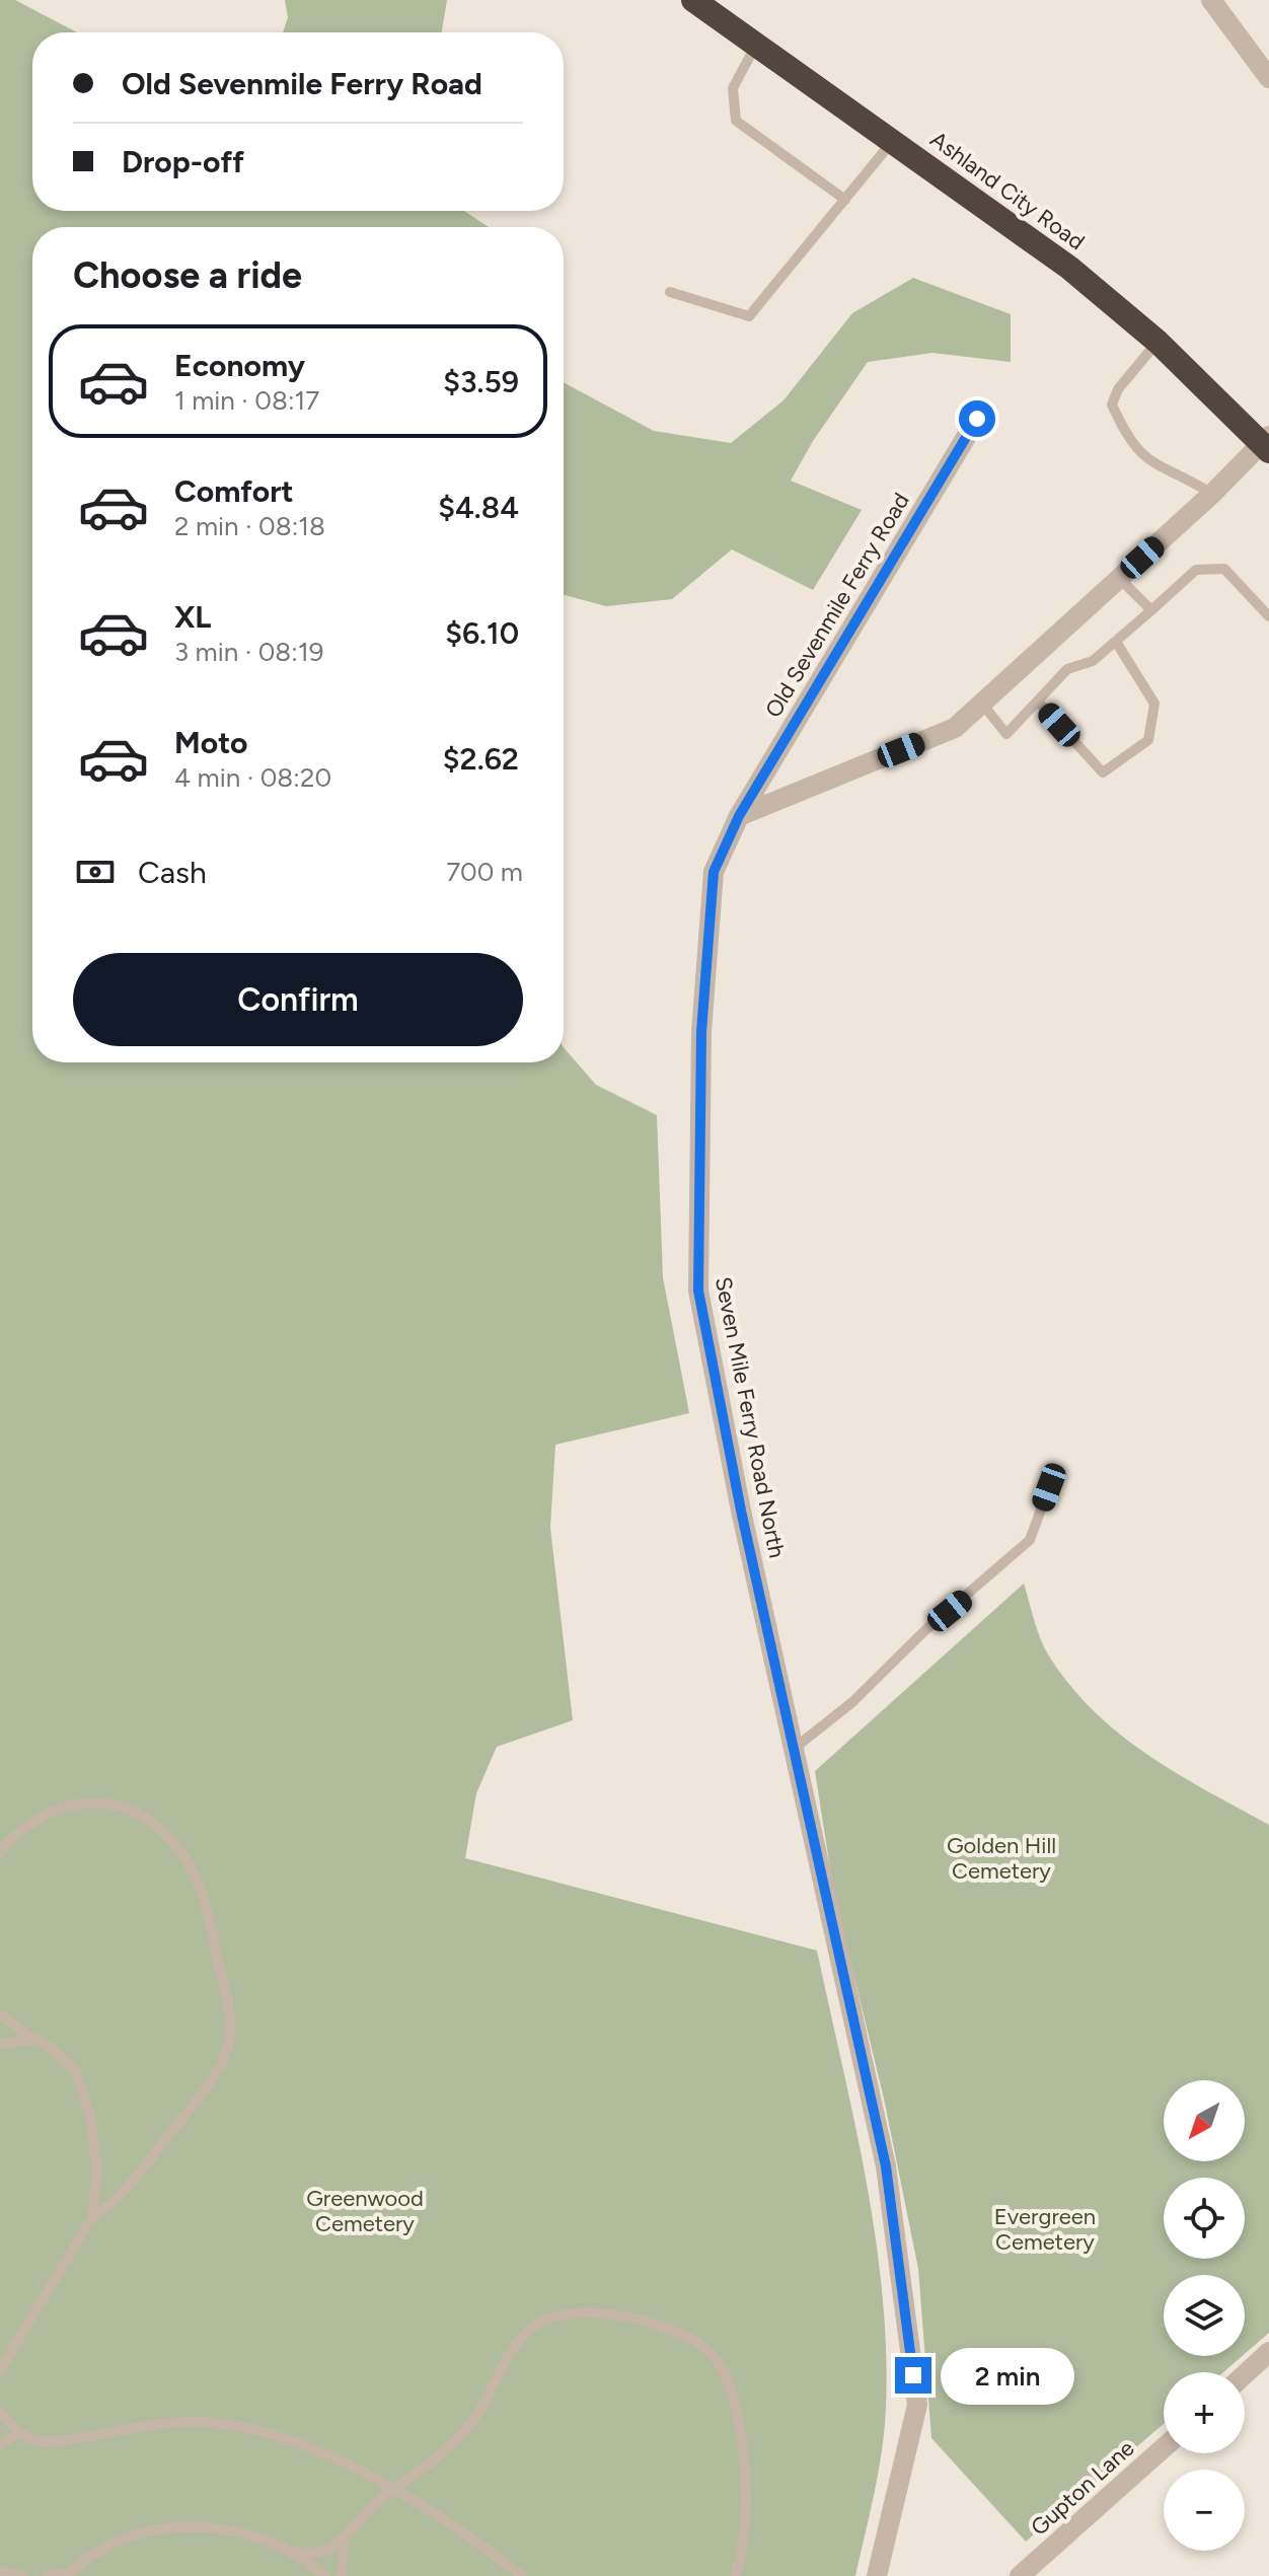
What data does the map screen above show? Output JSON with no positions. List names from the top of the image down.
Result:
{
  "streets": {
    "highway": ["Ashland City Road"],
    "street": ["Old Sevenmile Ferry Road", "Seven Mile Ferry Road North", "Gupton Lane"]
  },
  "crossings": [
    ["Old Sevenmile Ferry Road", "Seven Mile Ferry Road North"]
  ],
  "parks": ["Golden Hill Cemetery", "Greenwood Cemetery", "Evergreen Cemetery"],
  "north": "bottom left",
  "page": {
    "banner": ["Old Sevenmile Ferry Road", "Drop-off"],
    "heading": "Choose a ride",
    "list": [
      {
        "name": "Economy",
        "note": "1 min · 08:17",
        "value": "$3.59"
      },
      {
        "name": "Comfort",
        "note": "2 min · 08:18",
        "value": "$4.84"
      },
      {
        "name": "XL",
        "note": "3 min · 08:19",
        "value": "$6.10"
      },
      {
        "name": "Moto",
        "note": "4 min · 08:20",
        "value": "$2.62"
      }
    ],
    "pay": ["Cash", "700 m"],
    "buttons": "Confirm",
    "map_buttons": ["+", "−"],
    "bubble": "2 min"
  }
}
